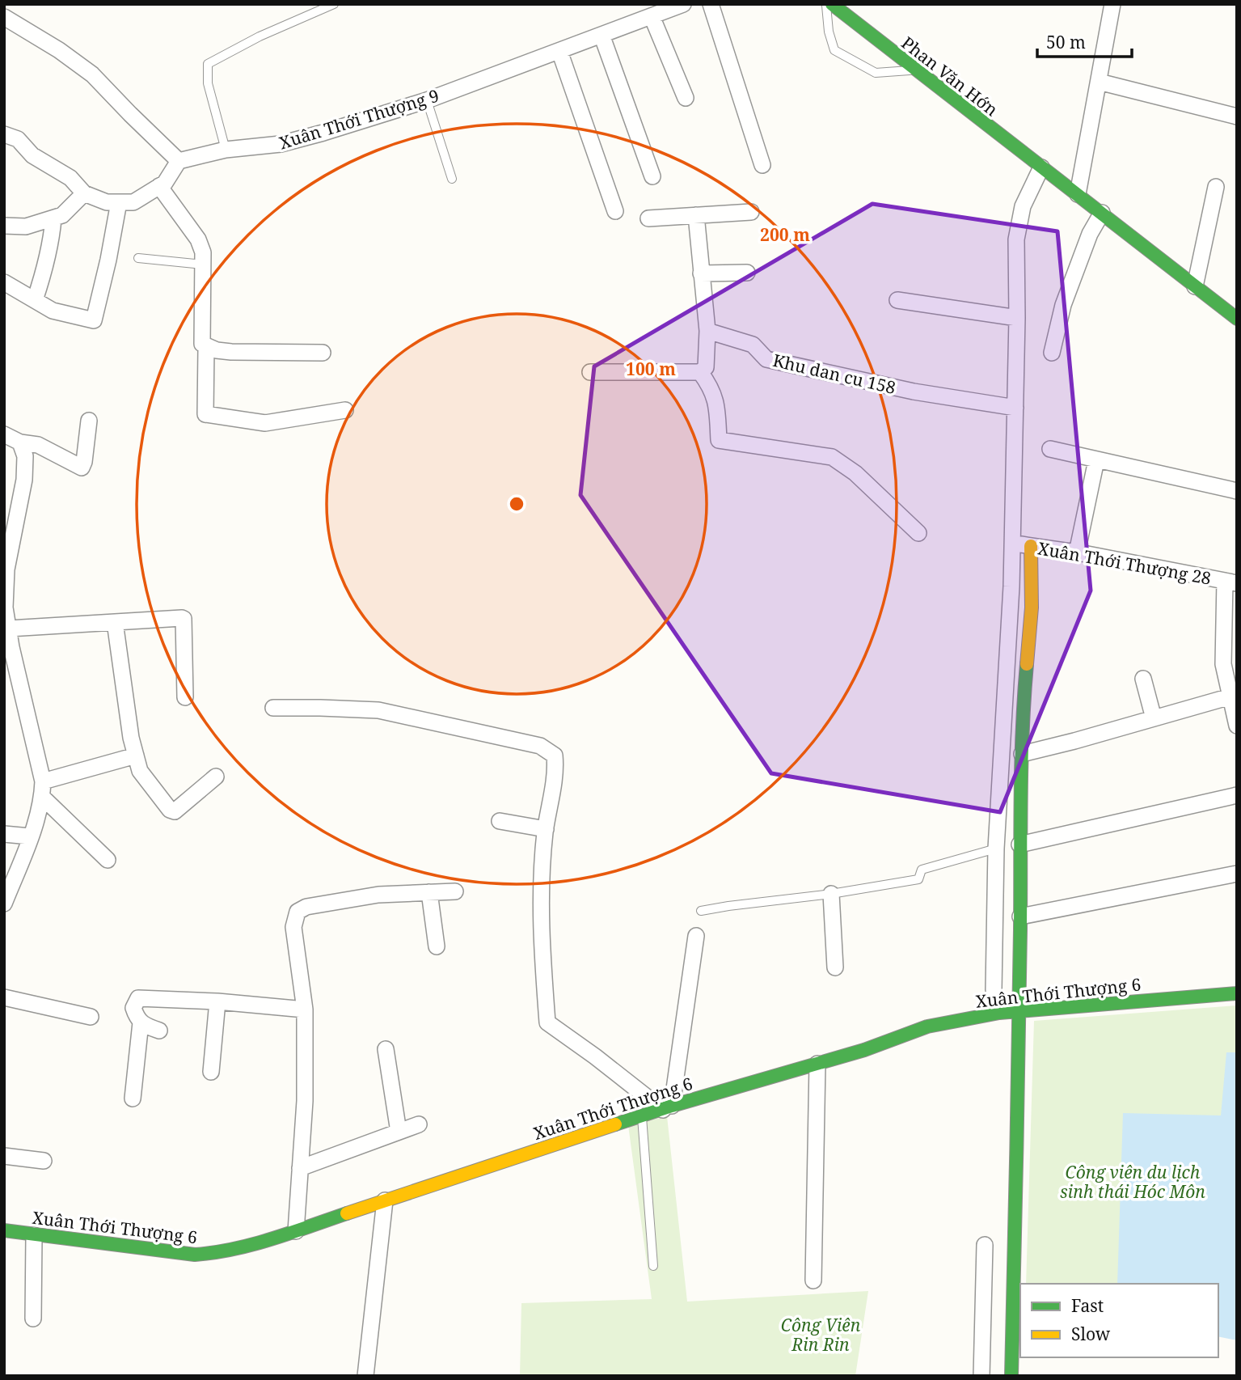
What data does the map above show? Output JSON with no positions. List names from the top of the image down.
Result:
{
  "streets": {
    "street": [
      "Phan Văn Hớn",
      "Xuân Thới Thượng 9",
      "Khu dan cu 158",
      "Xuân Thới Thượng 28",
      "Xuân Thới Thượng 6"
    ]
  },
  "parks": ["Công viên du lịch sinh thái Hóc Môn", "Công Viên Rin Rin"],
  "legend": ["Fast", "Slow"],
  "scale_bar": "50 m",
  "rings": ["200 m", "100 m"]
}
